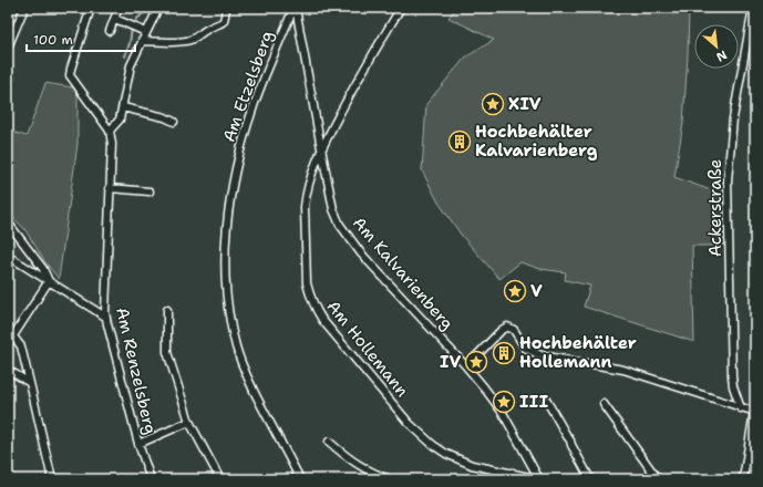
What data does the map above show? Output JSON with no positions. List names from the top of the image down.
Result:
{
  "streets": {
    "street": [
      "Am Etzelsberg",
      "Ackerstraße",
      "Am Kalvarienberg",
      "Am Hollemann",
      "Am Renzelsberg"
    ]
  },
  "crossings": [
    ["Am Etzelsberg", "Am Kalvarienberg"],
    ["Am Kalvarienberg", "Am Hollemann"]
  ],
  "places": {
    "place": [
      "XIV",
      "V",
      "IV",
      "III"
    ],
    "building": ["Hochbehälter Kalvarienberg", "Hochbehälter Hollemann"]
  },
  "scale_bar": "100 m",
  "north": "bottom right"
}
